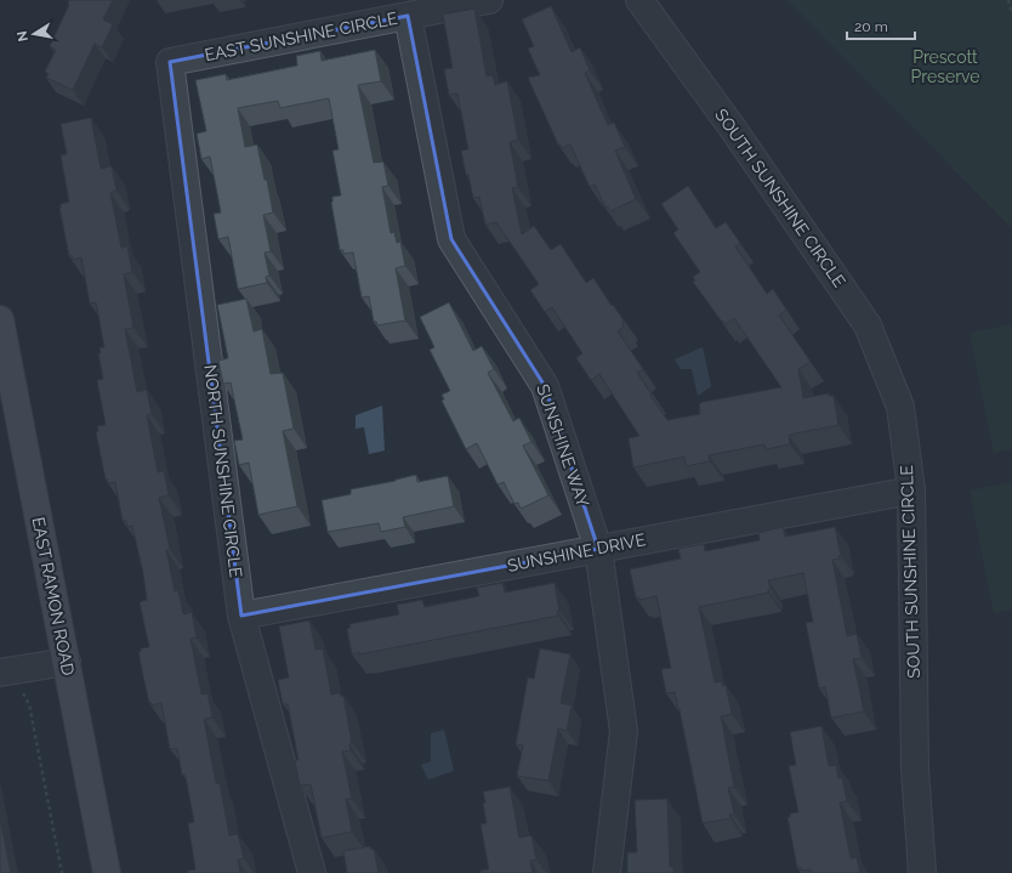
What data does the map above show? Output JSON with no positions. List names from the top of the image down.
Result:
{
  "streets": {
    "main road": ["EAST RAMON ROAD"],
    "street": [
      "EAST SUNSHINE CIRCLE",
      "SOUTH SUNSHINE CIRCLE",
      "SUNSHINE WAY",
      "NORTH SUNSHINE CIRCLE",
      "SUNSHINE DRIVE"
    ]
  },
  "crossings": [
    ["EAST SUNSHINE CIRCLE", "SUNSHINE WAY"],
    ["EAST SUNSHINE CIRCLE", "NORTH SUNSHINE CIRCLE"],
    ["SOUTH SUNSHINE CIRCLE", "SUNSHINE DRIVE"],
    ["SUNSHINE WAY", "SUNSHINE DRIVE"],
    ["NORTH SUNSHINE CIRCLE", "SUNSHINE DRIVE"]
  ],
  "parks": ["Prescott Preserve"],
  "scale_bar": "20 m",
  "north": "left"
}
